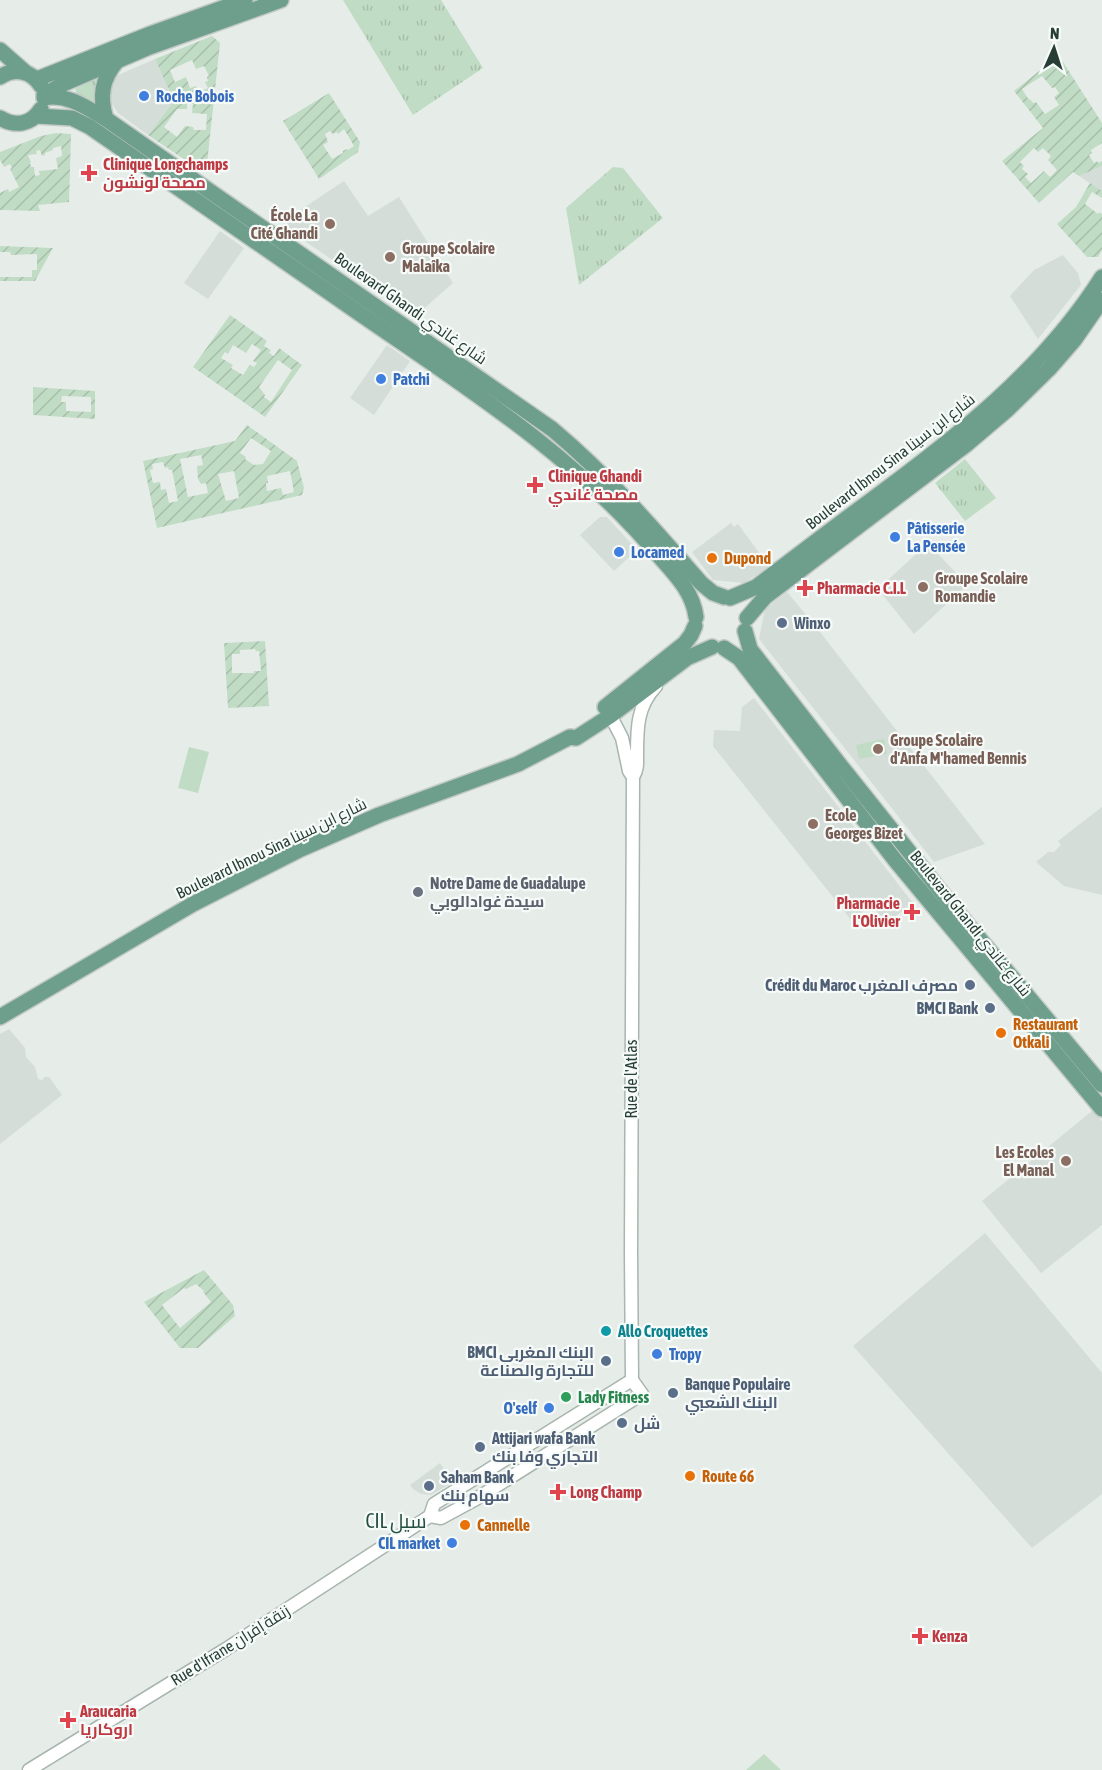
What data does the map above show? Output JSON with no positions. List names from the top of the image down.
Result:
{
  "streets": {
    "main road": ["Boulevard Ghandi شارع غاندي", "Boulevard Ibnou Sina شارع ابن سينا"],
    "street": ["Rue de l'Atlas", "Rue d'Ifrane زنقة إفران"]
  },
  "crossings": [
    ["Boulevard Ghandi شارع غاندي", "Boulevard Ibnou Sina شارع ابن سينا"],
    ["Boulevard Ibnou Sina شارع ابن سينا", "Rue de l'Atlas"],
    ["Rue de l'Atlas", "Rue d'Ifrane زنقة إفران"]
  ],
  "districts": ["CIL سيل"],
  "places": {
    "other": [
      "Roche Bobois",
      "École La Cité Ghandi",
      "Groupe Scolaire Malaîka",
      "Patchi",
      "Pâtisserie La Pensée",
      "Locamed",
      "Dupond",
      "Groupe Scolaire Romandie",
      "Winxo",
      "Groupe Scolaire d'Anfa M'hamed Bennis",
      "Ecole Georges Bizet",
      "Notre Dame de Guadalupe سيدة غوادالوبي",
      "Crédit du Maroc مصرف المغرب",
      "BMCI Bank",
      "Restaurant Otkali",
      "Les Ecoles El Manal",
      "Allo Croquettes",
      "Tropy",
      "BMCI البنك المغربي للتجارة والصناعة",
      "Banque Populaire البنك الشعبي",
      "Lady Fitness",
      "O'self",
      "شل",
      "Attijari wafa Bank التجاري وفا بنك",
      "Route 66",
      "Saham Bank سهام بنك",
      "Cannelle",
      "CIL market"
    ],
    "health": [
      "Clinique Longchamps مصحة لونشون",
      "Clinique Ghandi مصحة غاندي",
      "Pharmacie C.I.L",
      "Pharmacie L'Olivier",
      "Long Champ",
      "Kenza",
      "Araucaria اروكاريا"
    ]
  },
  "north": "top"
}
